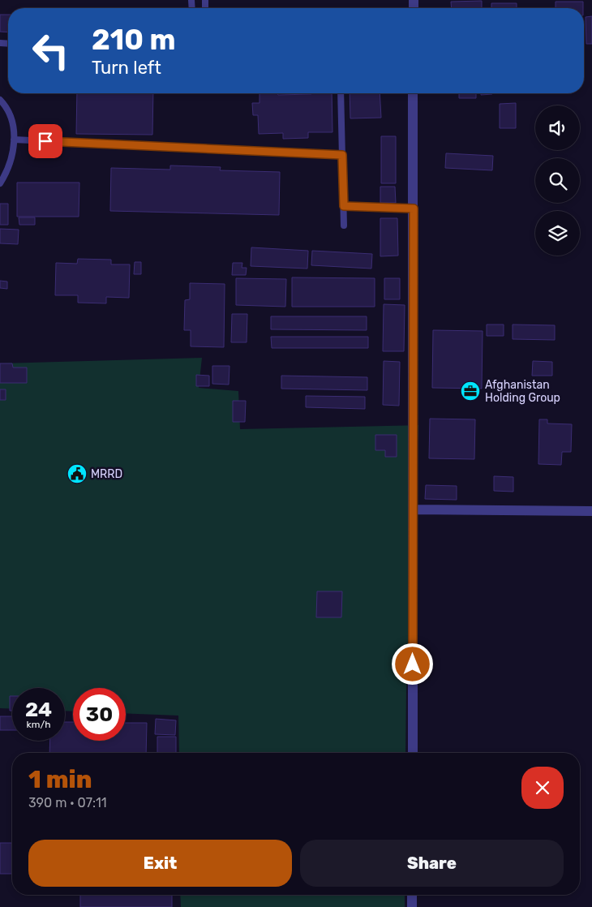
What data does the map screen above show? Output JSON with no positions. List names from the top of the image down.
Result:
{
  "places": {
    "office": ["Afghanistan Holding Group"],
    "public building": ["MRRD"]
  },
  "page": {
    "turn": ["210 m", "Turn left"],
    "speed": "24 km/h",
    "limit": "30",
    "heading": ["1 min", "390 m · 07:11"],
    "buttons": ["Exit", "Share"]
  }
}
